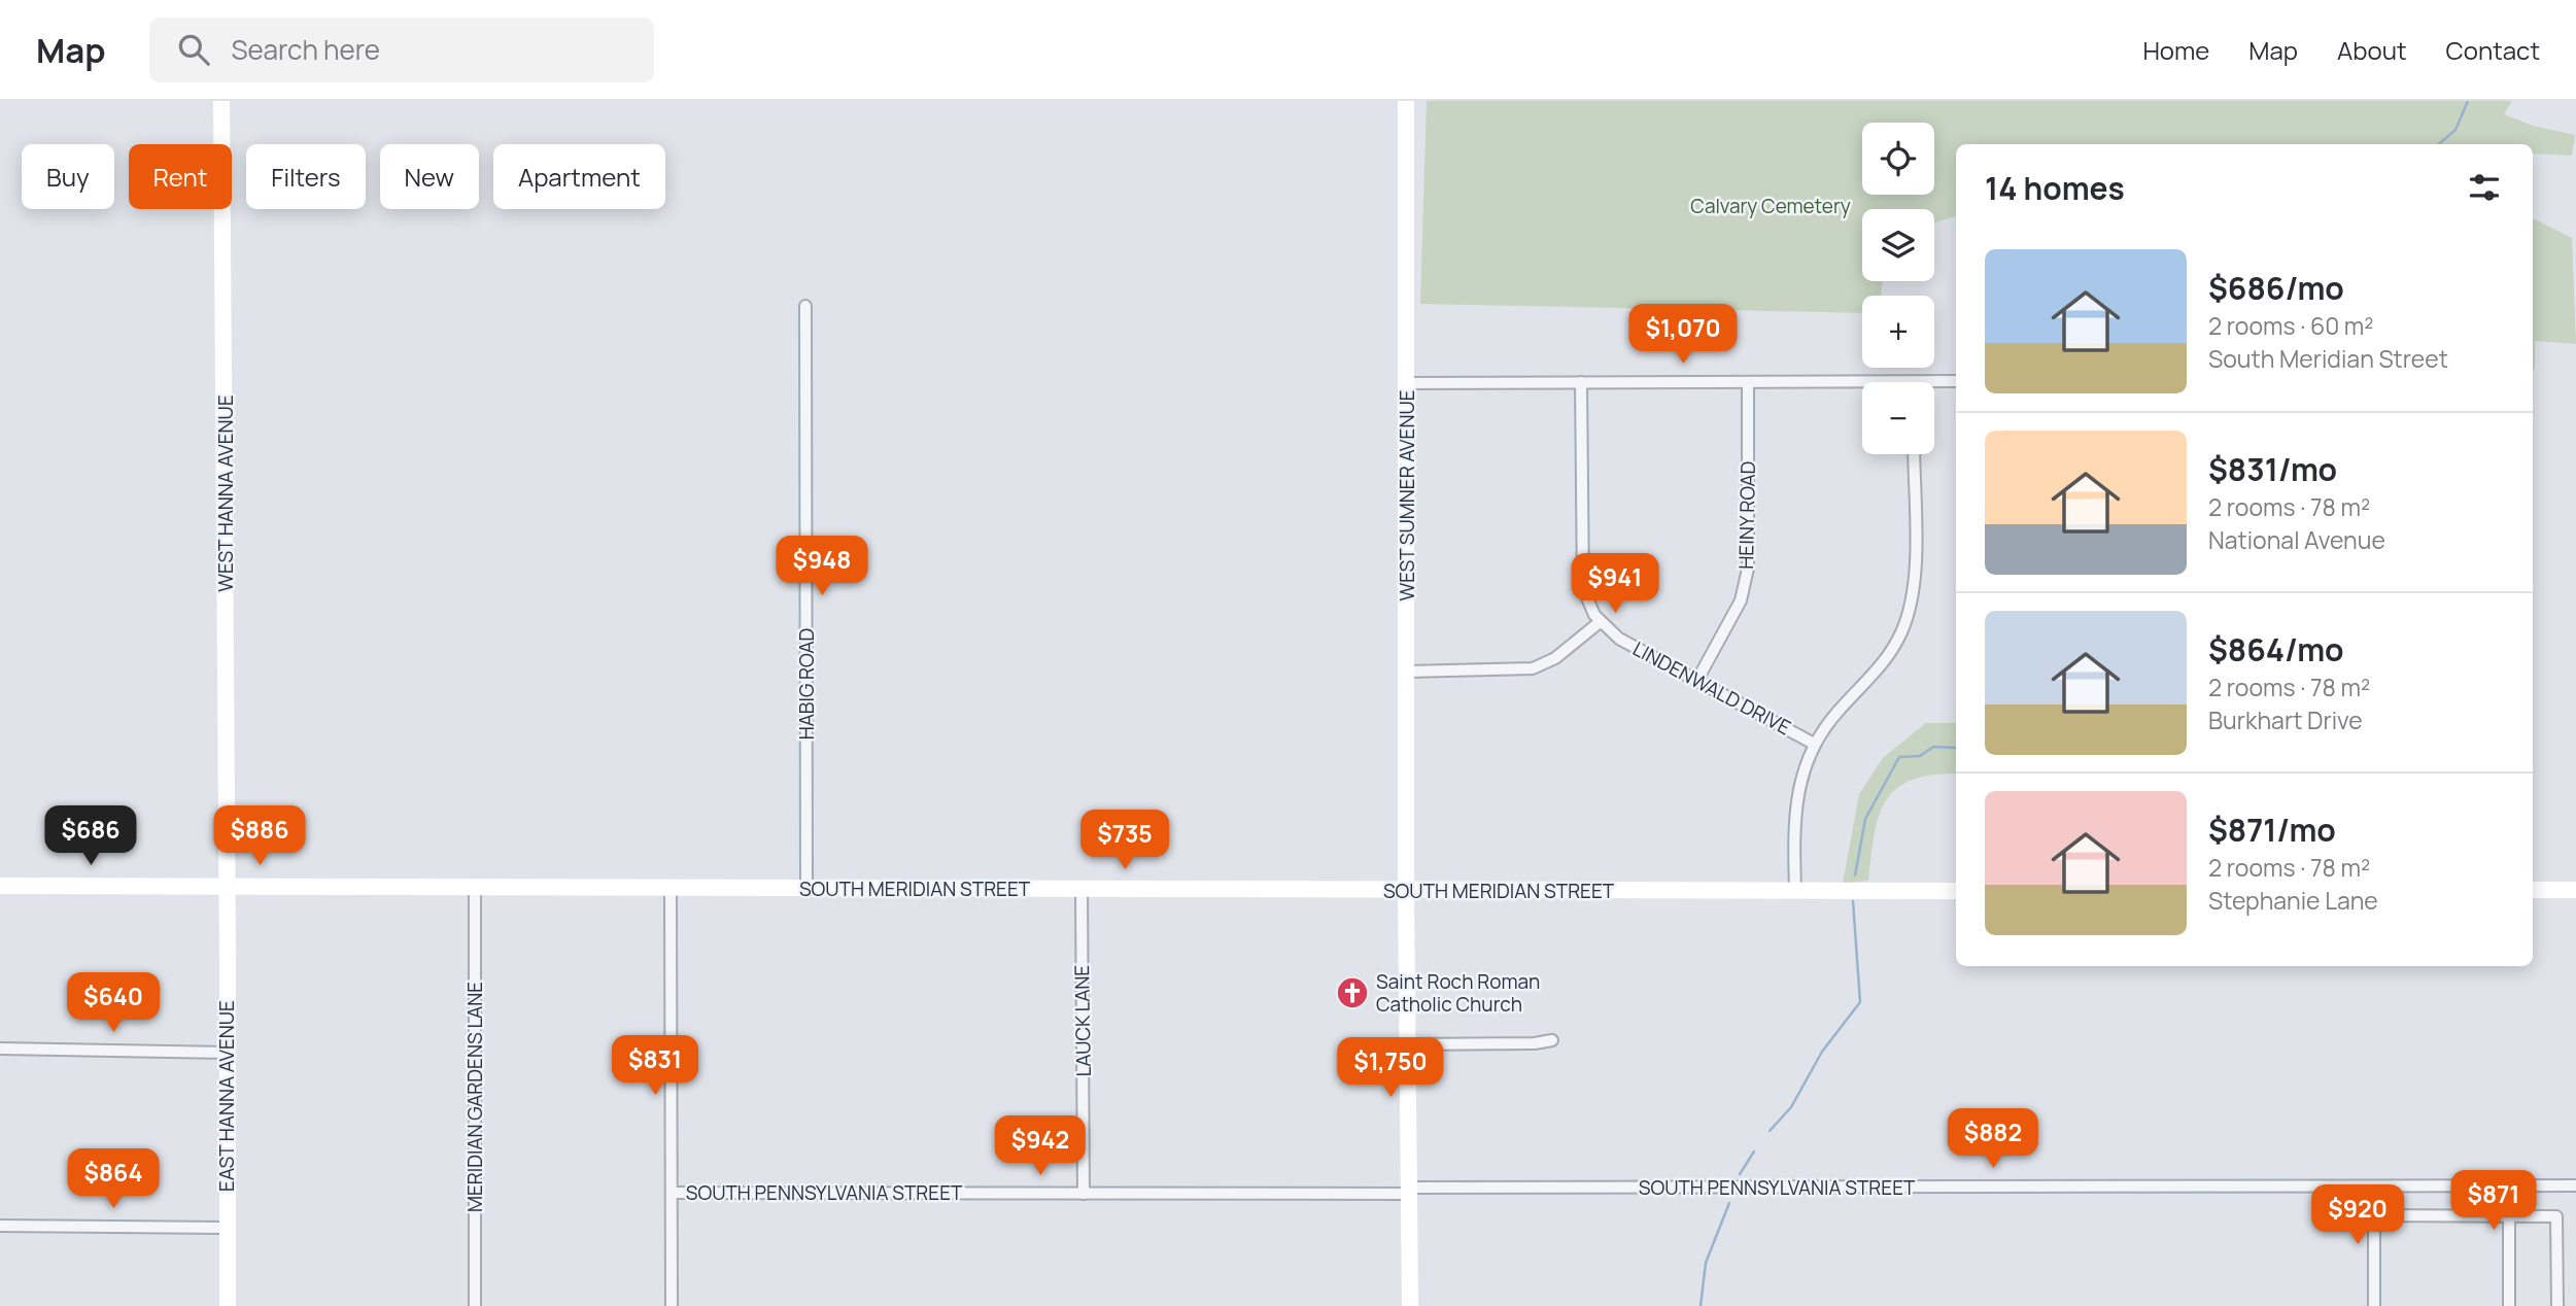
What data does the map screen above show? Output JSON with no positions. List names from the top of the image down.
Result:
{
  "streets": {
    "main road": [
      "WEST HANNA AVENUE",
      "WEST SUMNER AVENUE",
      "SOUTH MERIDIAN STREET",
      "EAST HANNA AVENUE"
    ],
    "street": [
      "HEINY ROAD",
      "HABIG ROAD",
      "LINDENWALD DRIVE",
      "LAUCK LANE",
      "MERIDIAN GARDENS LANE",
      "SOUTH PENNSYLVANIA STREET"
    ]
  },
  "crossings": [
    ["WEST HANNA AVENUE", "SOUTH MERIDIAN STREET"],
    ["WEST HANNA AVENUE", "EAST HANNA AVENUE"],
    ["WEST SUMNER AVENUE", "SOUTH MERIDIAN STREET"],
    ["WEST SUMNER AVENUE", "SOUTH PENNSYLVANIA STREET"],
    ["HEINY ROAD", "LINDENWALD DRIVE"],
    ["HABIG ROAD", "SOUTH MERIDIAN STREET"],
    ["SOUTH MERIDIAN STREET", "LAUCK LANE"],
    ["SOUTH MERIDIAN STREET", "EAST HANNA AVENUE"],
    ["SOUTH MERIDIAN STREET", "MERIDIAN GARDENS LANE"],
    ["LAUCK LANE", "SOUTH PENNSYLVANIA STREET"]
  ],
  "parks": ["Calvary Cemetery"],
  "places": {
    "church": ["Saint Roch Roman Catholic Church"]
  },
  "page": {
    "header": "Map",
    "search": "Search here",
    "nav": [
      "Home",
      "Map",
      "About",
      "Contact"
    ],
    "map_buttons": ["+", "−"],
    "chip": [
      "Buy",
      "Rent",
      "Filters",
      "New",
      "Apartment"
    ],
    "heading": "14 homes",
    "list": [
      {
        "name": "$686/mo",
        "note": "2 rooms · 60 m² · South Meridian Street"
      },
      {
        "name": "$831/mo",
        "note": "2 rooms · 78 m² · National Avenue"
      },
      {
        "name": "$864/mo",
        "note": "2 rooms · 78 m² · Burkhart Drive"
      },
      {
        "name": "$871/mo",
        "note": "2 rooms · 78 m² · Stephanie Lane"
      }
    ],
    "price": [
      "$1,070",
      "$948",
      "$941",
      "$686",
      "$886",
      "$735",
      "$640",
      "$831",
      "$1,750",
      "$882",
      "$942",
      "$864",
      "$871",
      "$920"
    ]
  }
}
